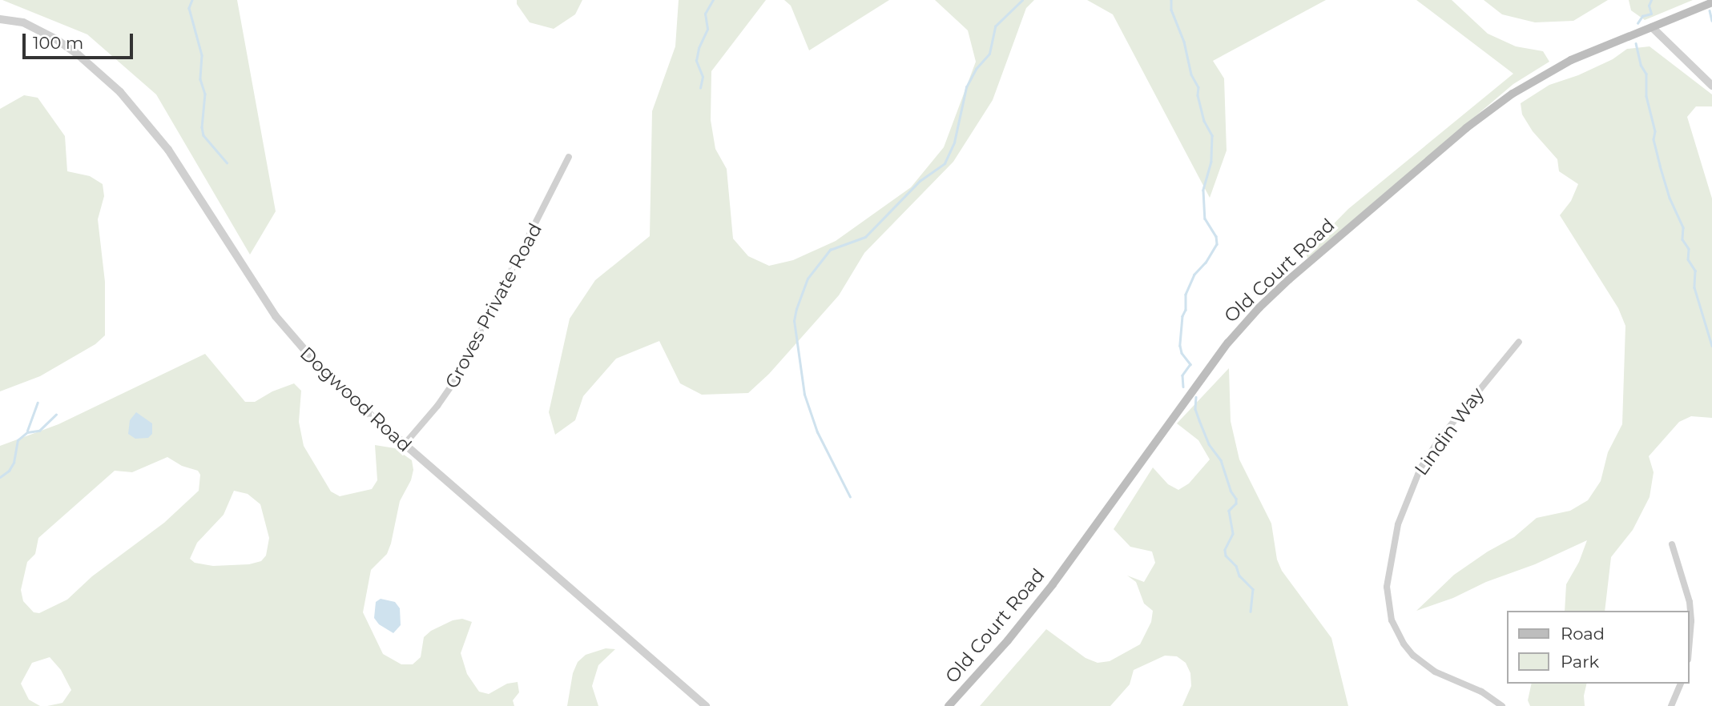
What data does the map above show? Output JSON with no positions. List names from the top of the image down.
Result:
{
  "streets": {
    "main road": ["Old Court Road"],
    "street": ["Groves Private Road", "Dogwood Road", "Lindin Way"]
  },
  "crossings": [
    ["Groves Private Road", "Dogwood Road"]
  ],
  "legend": ["Road", "Park"],
  "scale_bar": "100 m"
}
